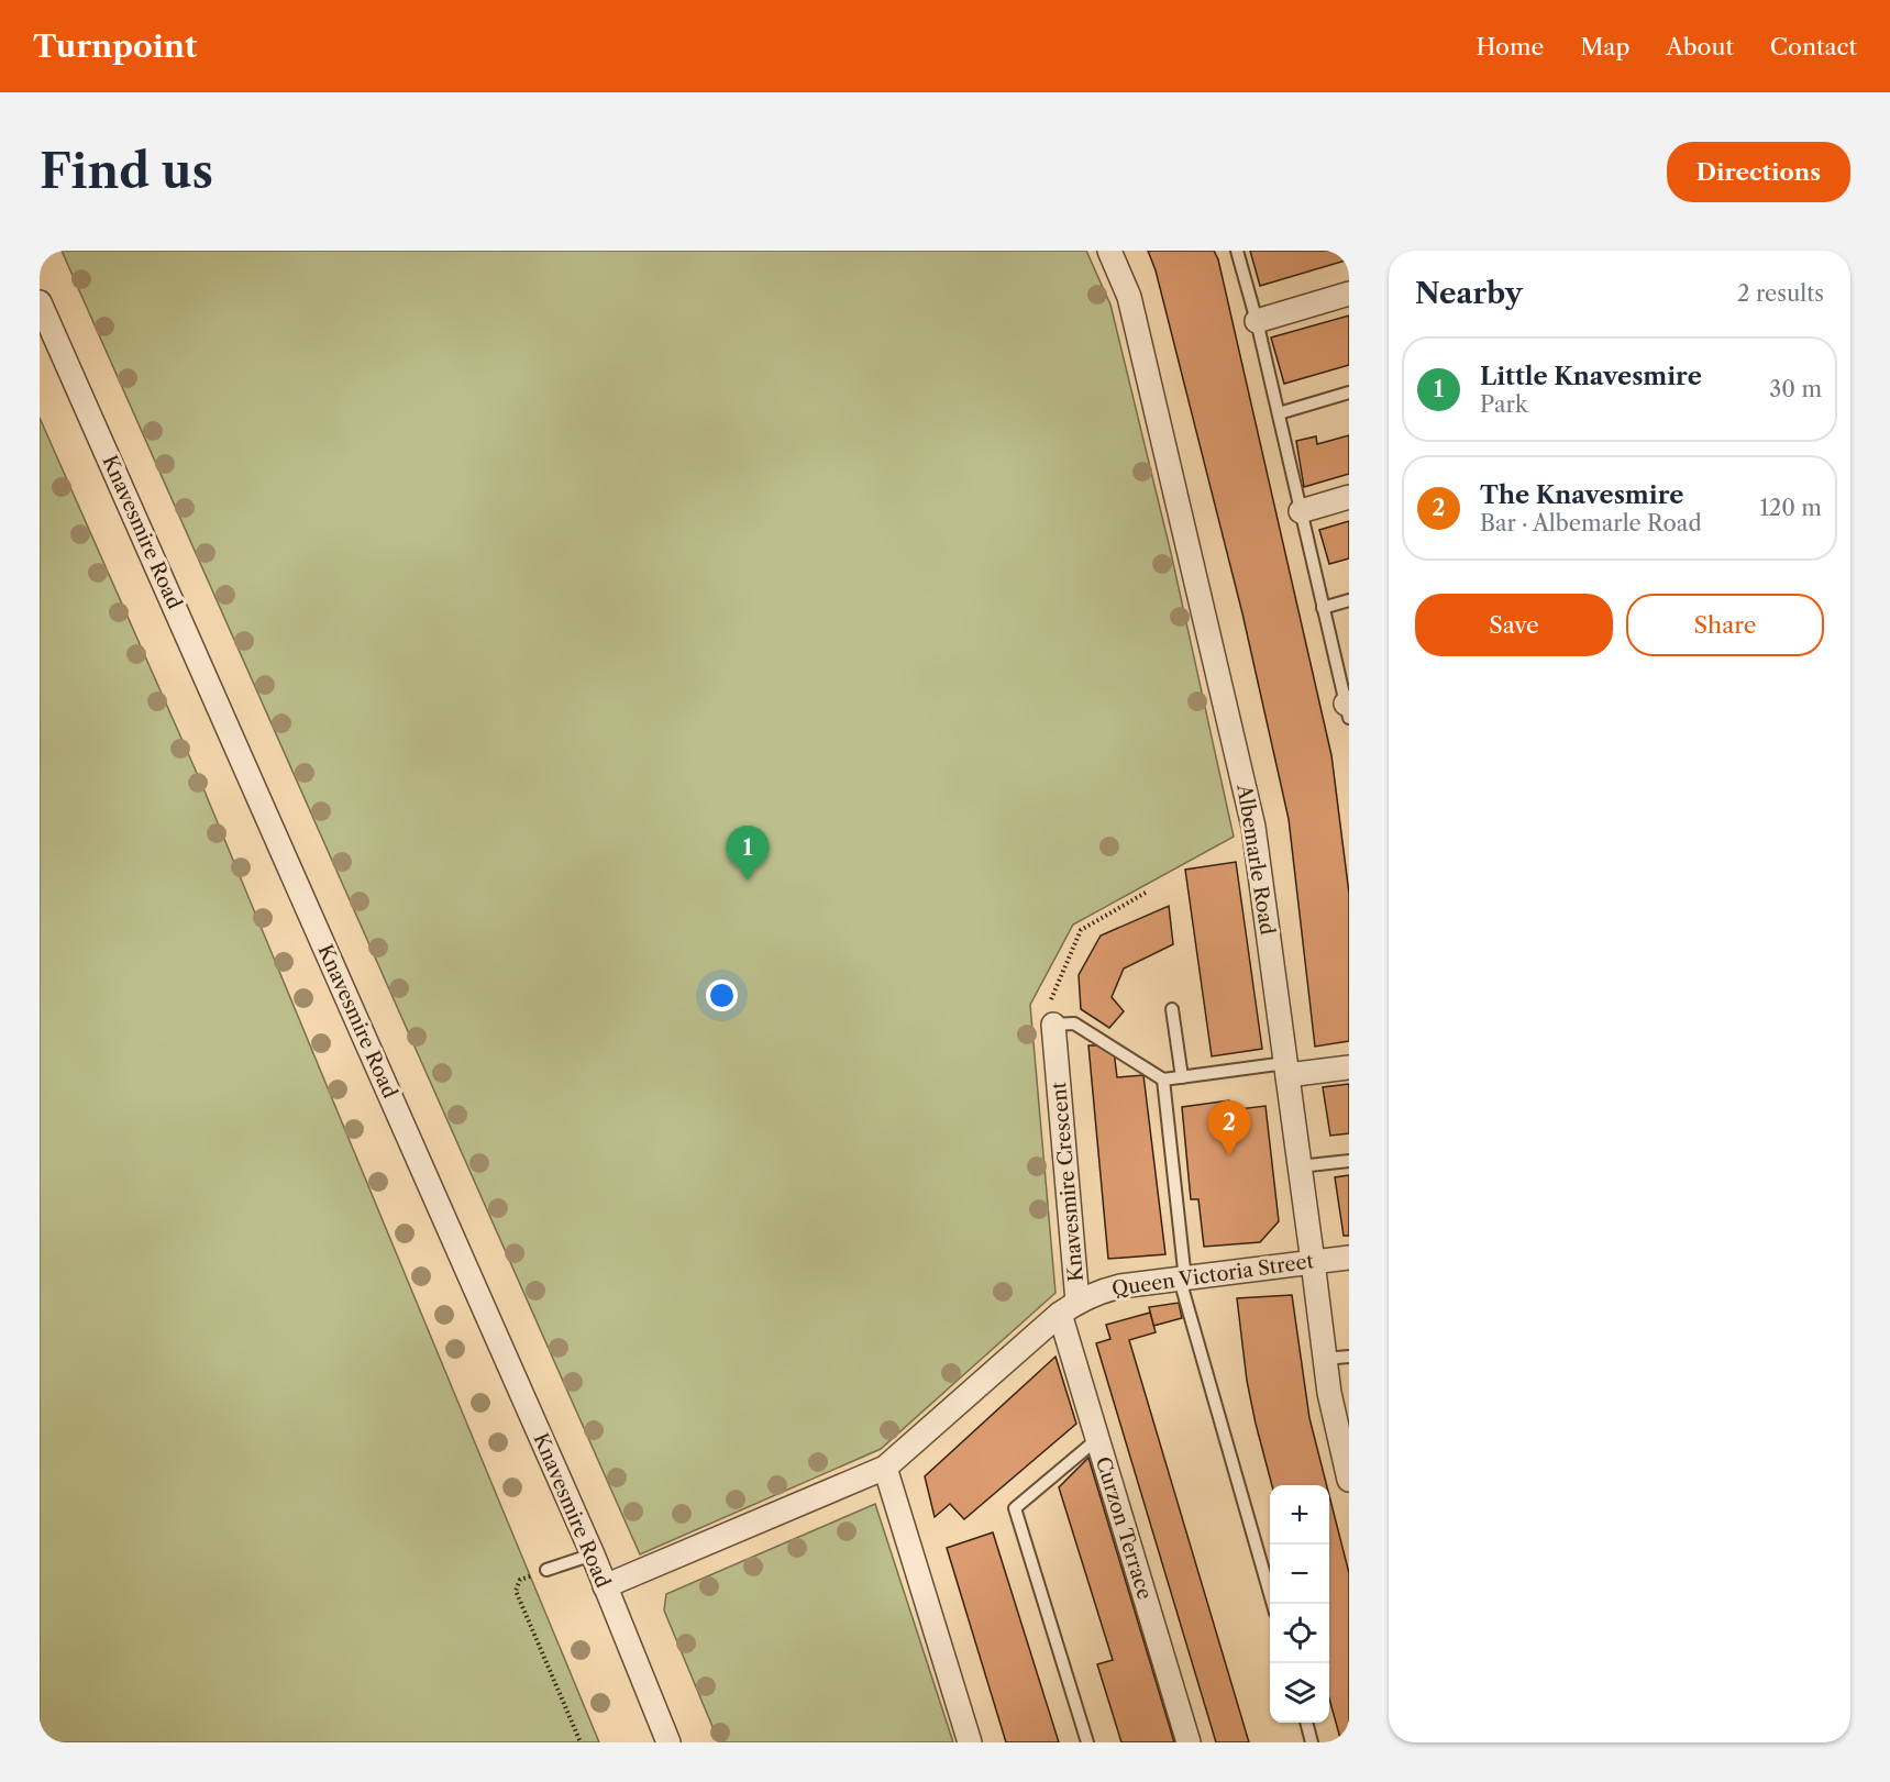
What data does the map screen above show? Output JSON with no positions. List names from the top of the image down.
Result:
{
  "streets": {
    "street": [
      "Knavesmire Road",
      "Albemarle Road",
      "Knavesmire Crescent",
      "Queen Victoria Street",
      "Curzon Terrace"
    ]
  },
  "crossings": [
    ["Albemarle Road", "Queen Victoria Street"],
    ["Knavesmire Crescent", "Queen Victoria Street"],
    ["Knavesmire Crescent", "Curzon Terrace"],
    ["Queen Victoria Street", "Curzon Terrace"]
  ],
  "page": {
    "header": "Turnpoint",
    "nav": [
      "Home",
      "Map",
      "About",
      "Contact"
    ],
    "buttons": [
      "Directions",
      ["Save", "Share"]
    ],
    "title": "Find us",
    "heading": ["Nearby", "2 results"],
    "list": [
      {
        "mark": "1",
        "name": "Little Knavesmire",
        "note": "Park",
        "value": "30 m"
      },
      {
        "mark": "2",
        "name": "The Knavesmire",
        "note": "Bar · Albemarle Road",
        "value": "120 m"
      }
    ],
    "pins": ["1", "2"],
    "map_buttons": ["+", "−"]
  }
}
